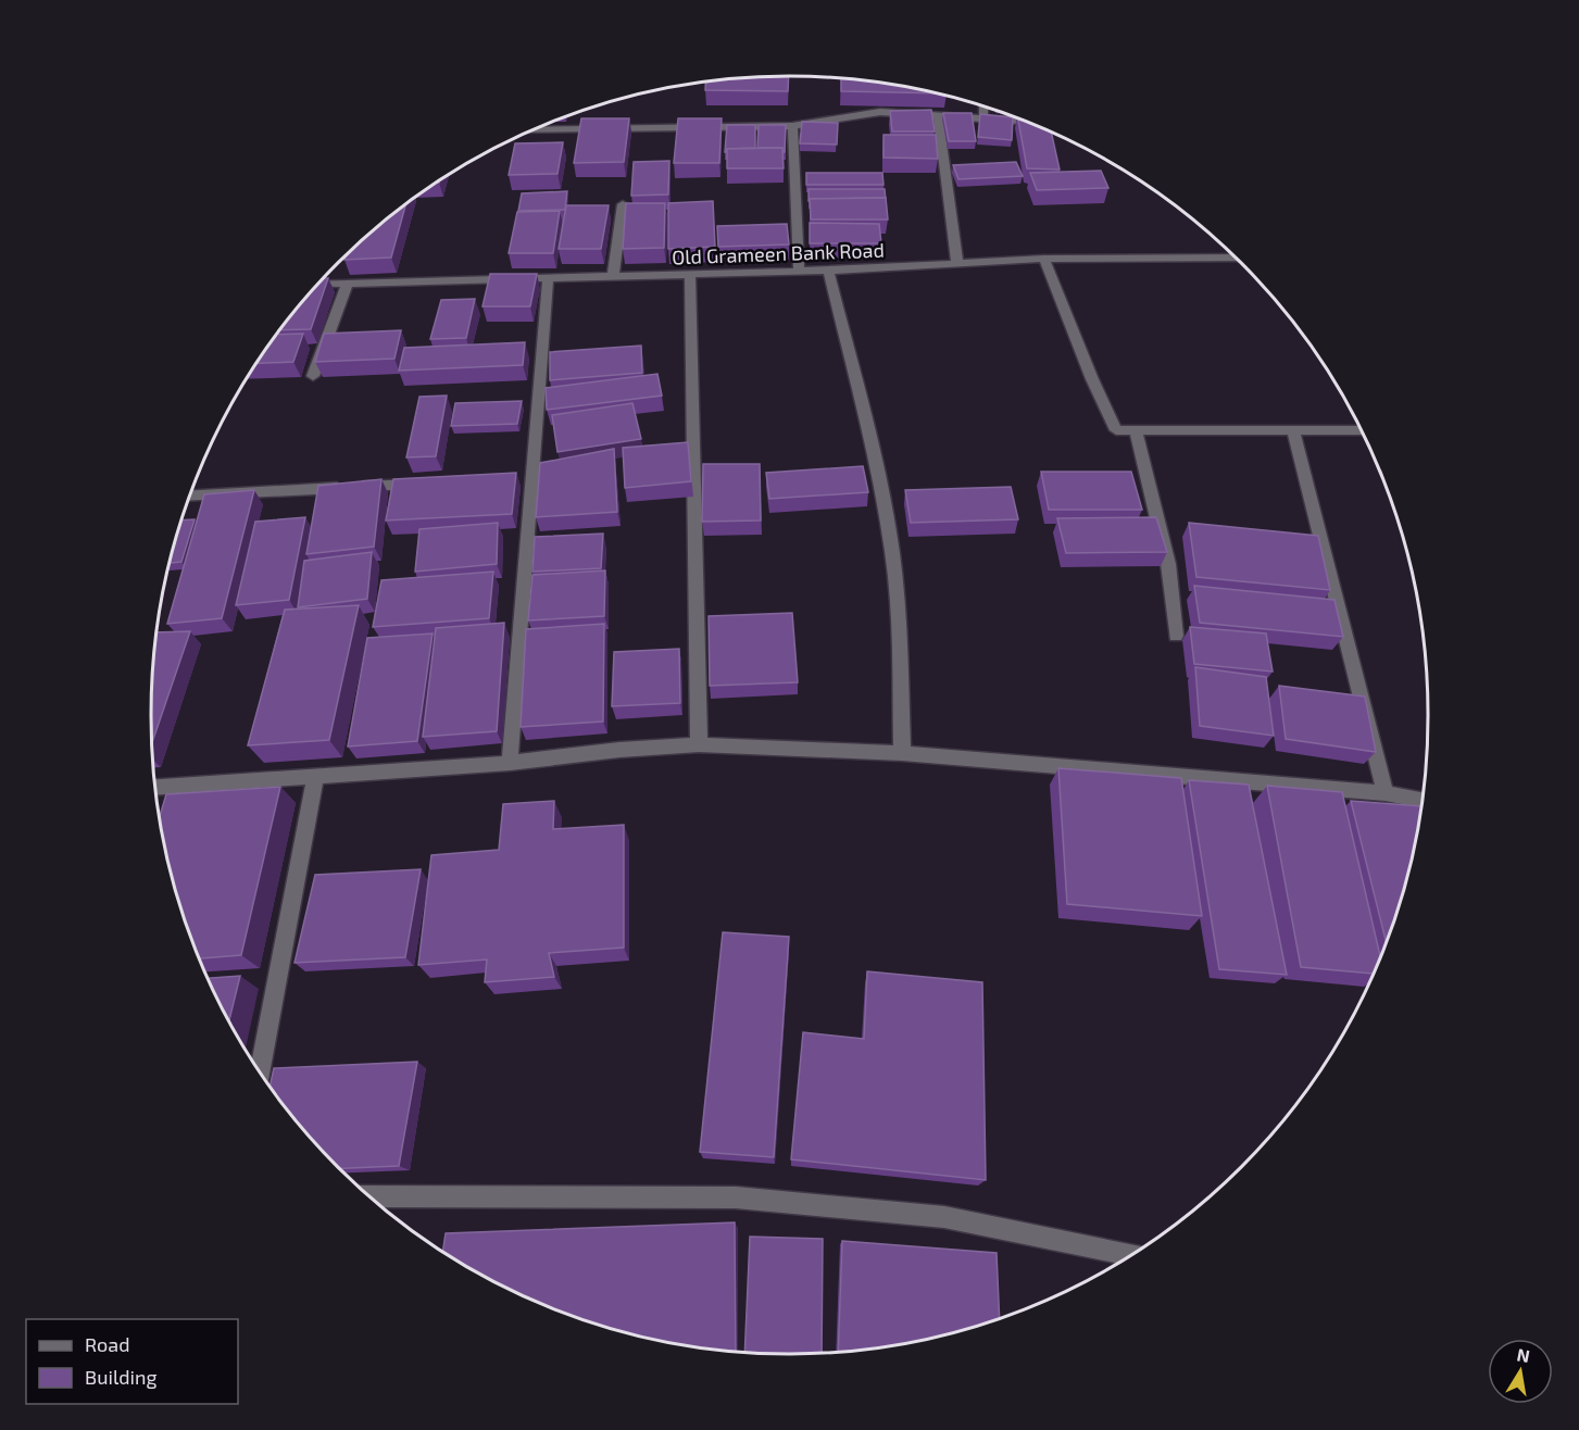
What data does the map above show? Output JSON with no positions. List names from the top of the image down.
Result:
{
  "streets": {
    "street": ["Old Grameen Bank Road"]
  },
  "legend": ["Road", "Building"],
  "north": "top"
}
